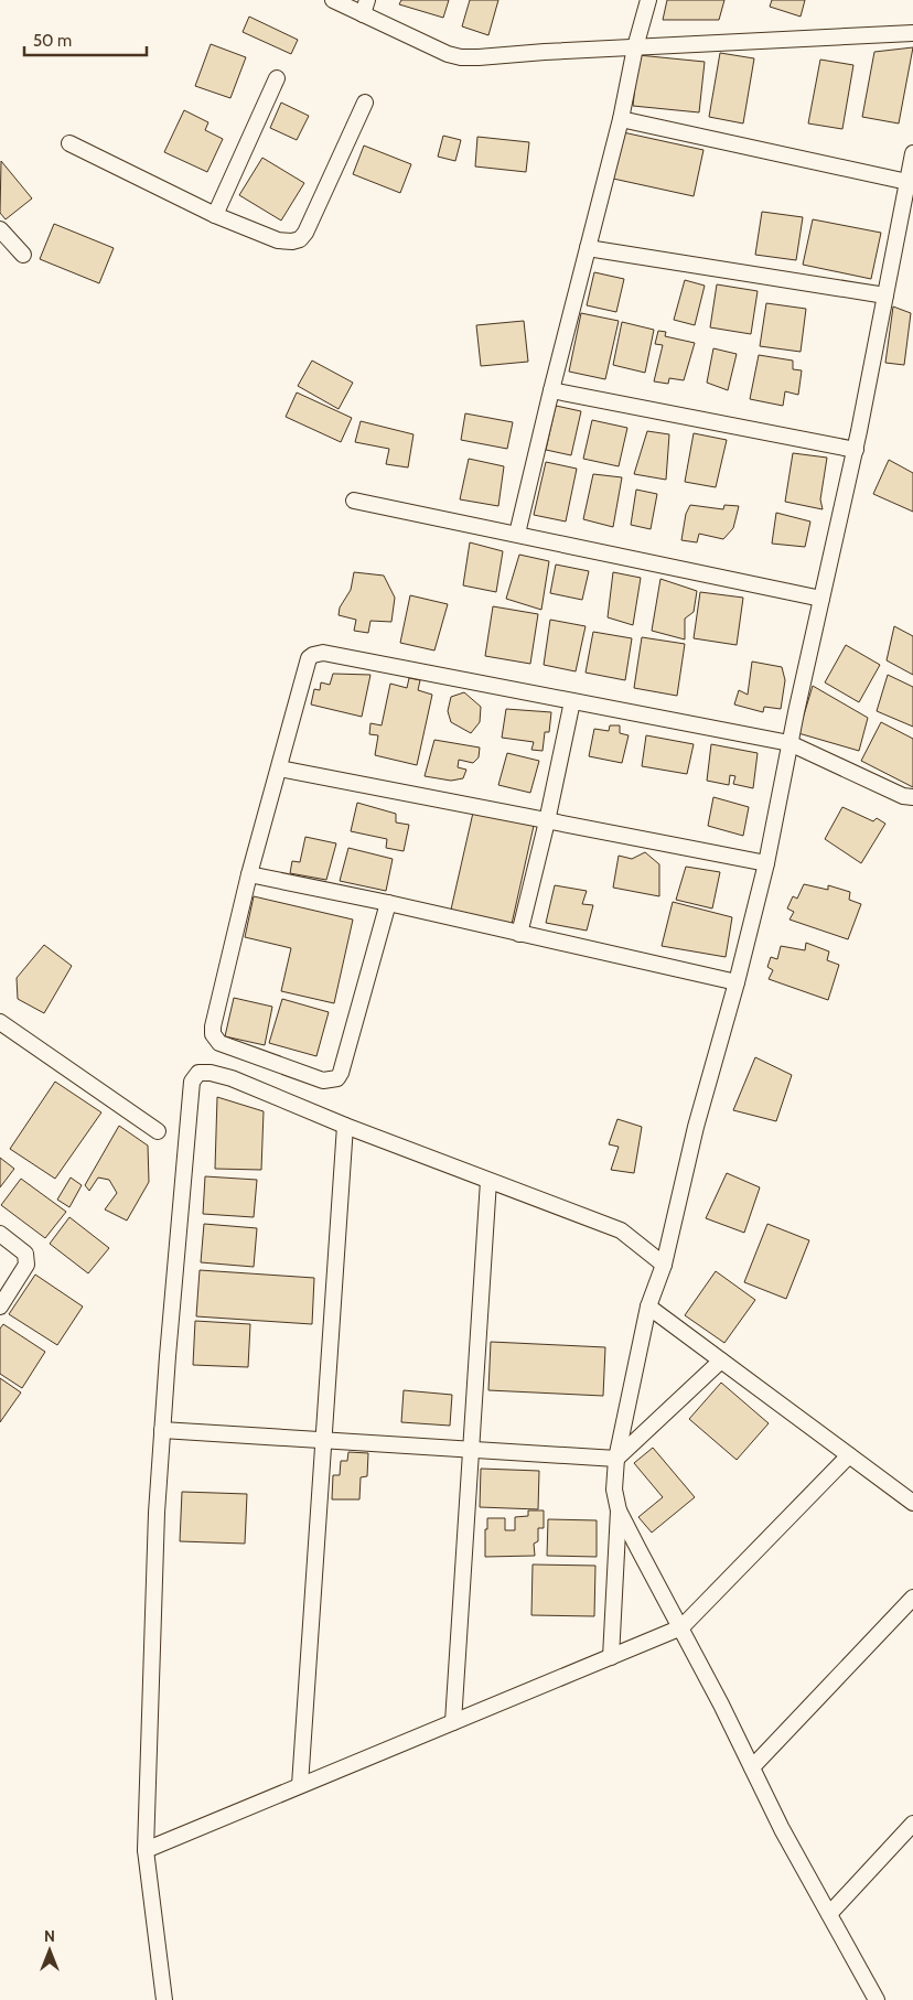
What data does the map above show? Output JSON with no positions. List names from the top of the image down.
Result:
{
  "scale_bar": "50 m",
  "north": "top"
}
